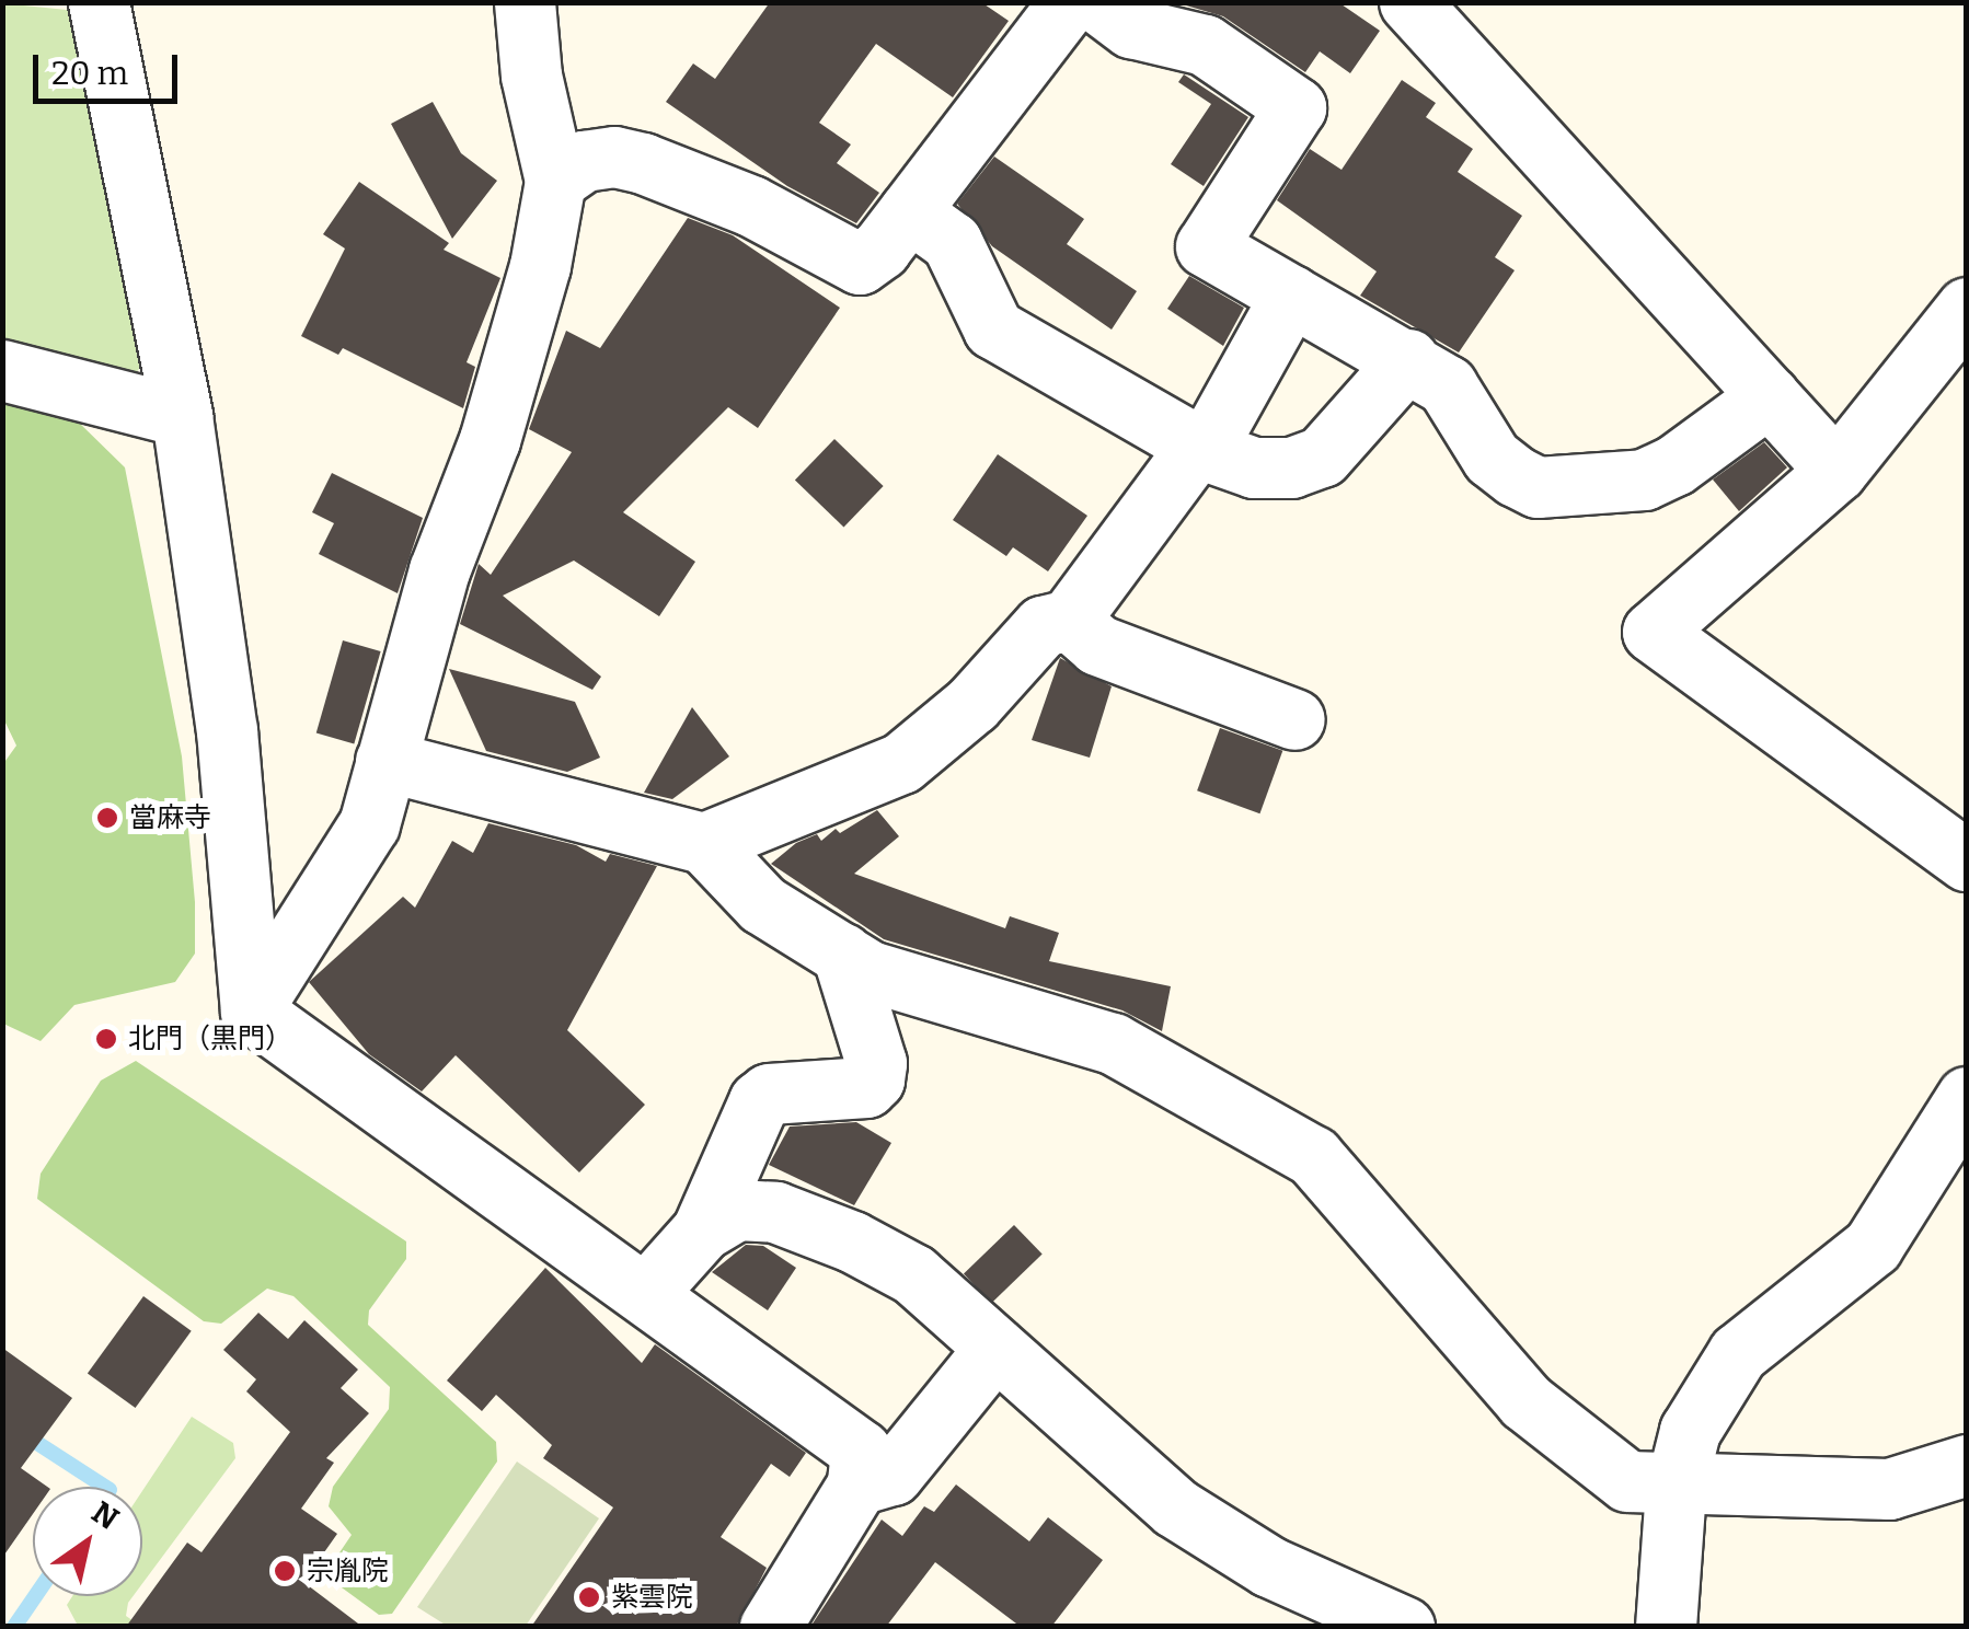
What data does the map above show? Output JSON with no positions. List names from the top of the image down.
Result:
{
  "places": [
    "當麻寺",
    "北門（黒門）",
    "宗胤院",
    "紫雲院"
  ],
  "scale_bar": "20 m",
  "north": "top right"
}
